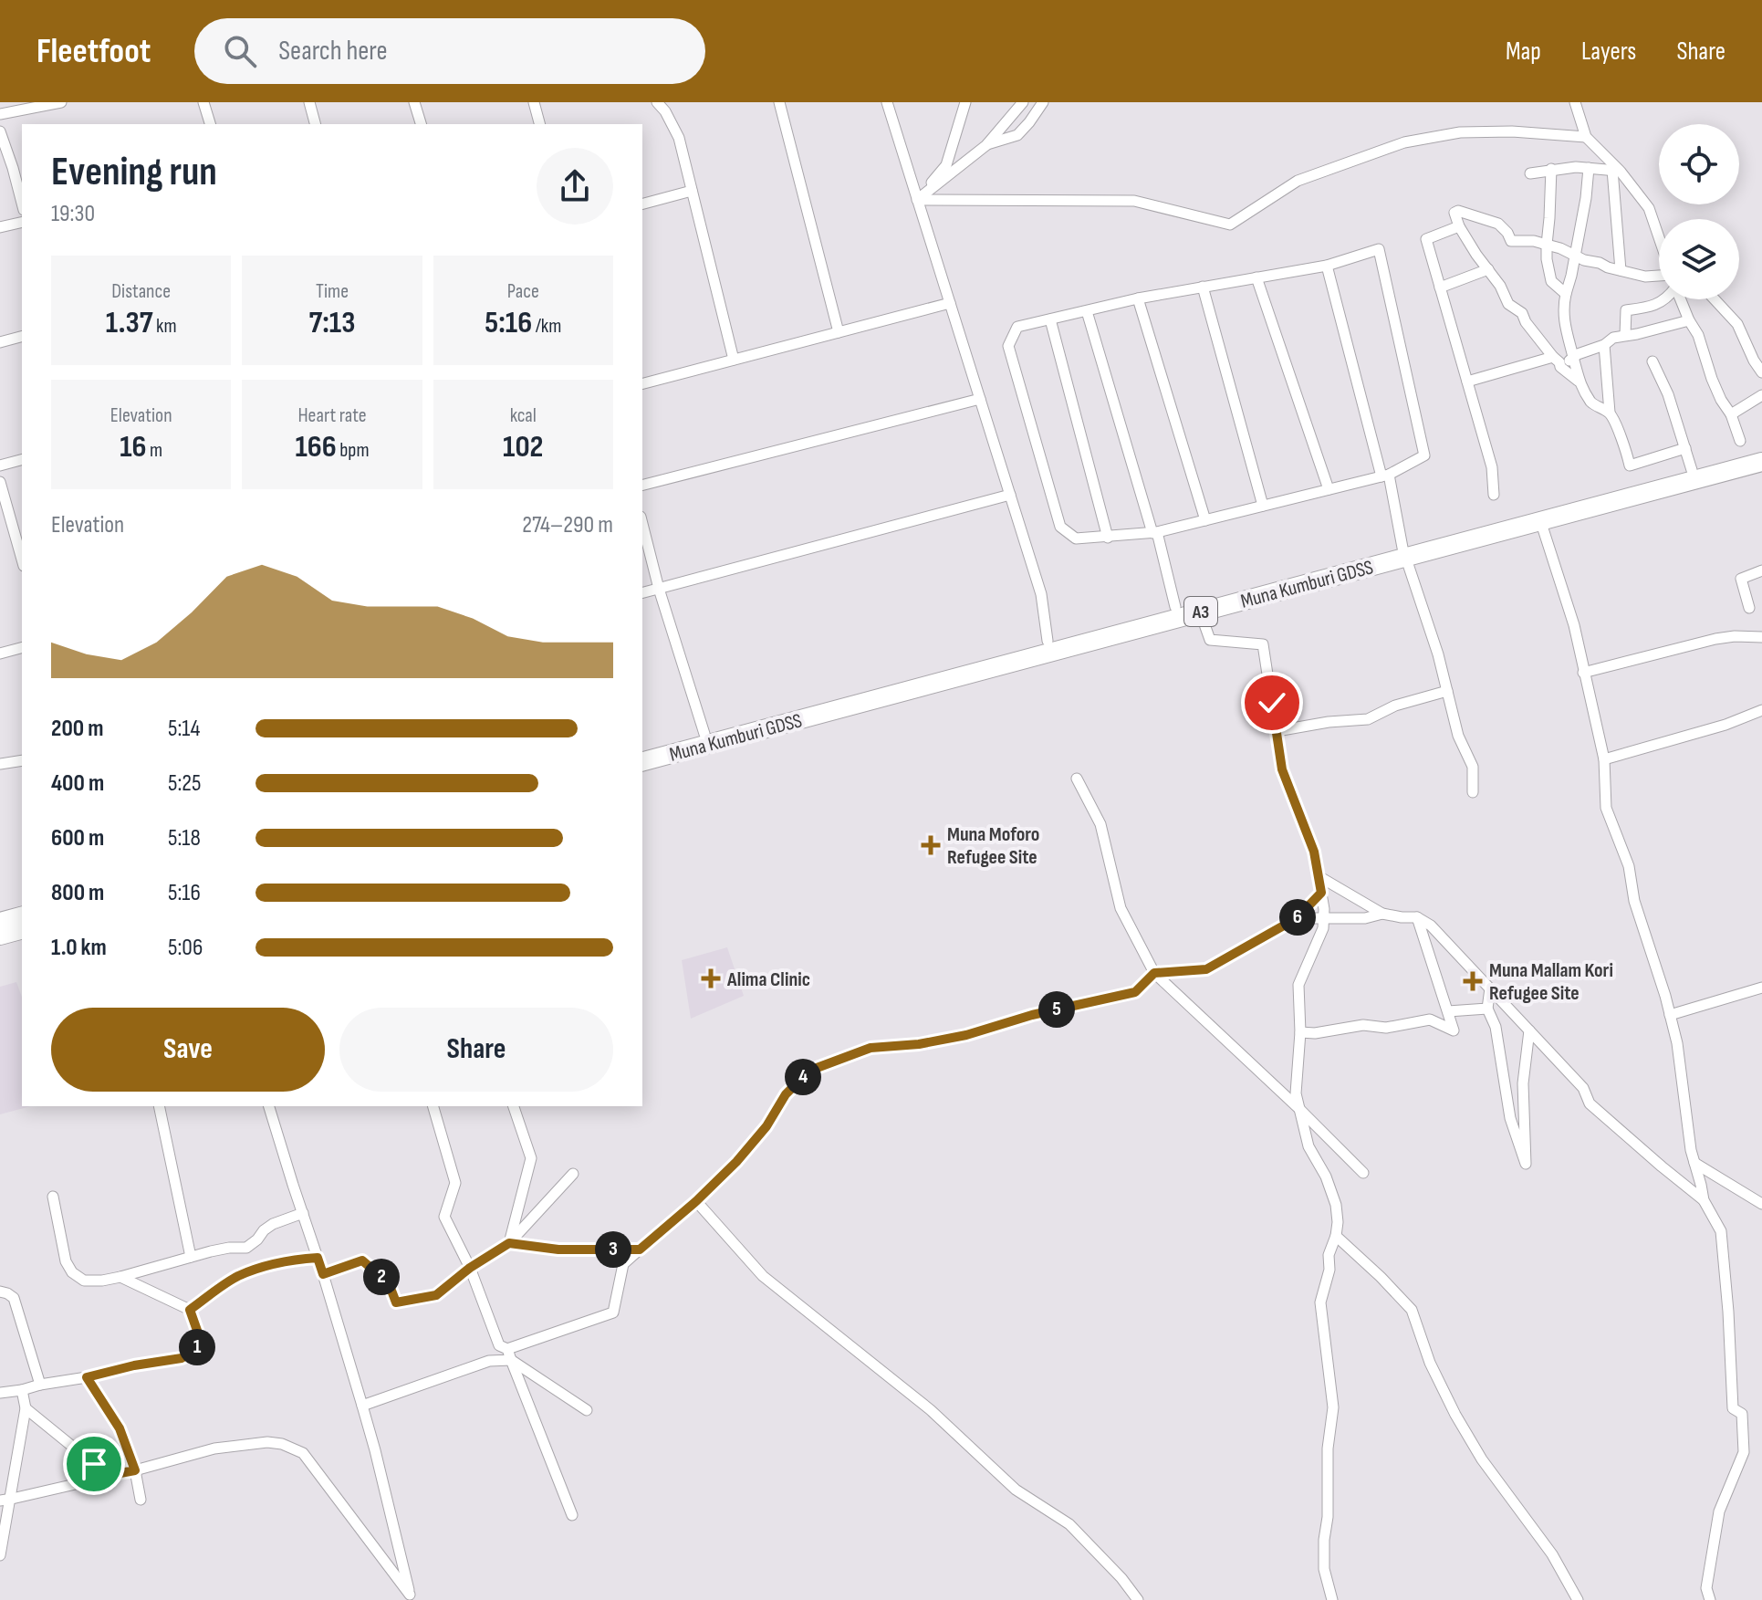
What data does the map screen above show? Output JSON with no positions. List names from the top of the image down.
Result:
{
  "streets": {
    "highway": ["Muna Kumburi GDSS", "A3"]
  },
  "places": {
    "health": ["Muna Moforo Refugee Site", "Alima Clinic", "Muna Mallam Kori Refugee Site"]
  },
  "page": {
    "header": "Fleetfoot",
    "search": "Search here",
    "nav": ["Map", "Layers", "Share"],
    "heading": ["Evening run", "19:30"],
    "stats": [
      ["Distance", "1.37 km"],
      ["Time", "7:13"],
      ["Pace", "5:16 /km"],
      ["Elevation", "16 m"],
      ["Heart rate", "166 bpm"],
      ["kcal", "102"]
    ],
    "chart": ["Elevation", "274–290 m"],
    "list": [
      {
        "name": "200 m",
        "note": "5:14"
      },
      {
        "name": "400 m",
        "note": "5:25"
      },
      {
        "name": "600 m",
        "note": "5:18"
      },
      {
        "name": "800 m",
        "note": "5:16"
      },
      {
        "name": "1.0 km",
        "note": "5:06"
      }
    ],
    "pins": [
      "6",
      "5",
      "4",
      "3",
      "2",
      "1"
    ],
    "buttons": ["Save", "Share"]
  }
}
